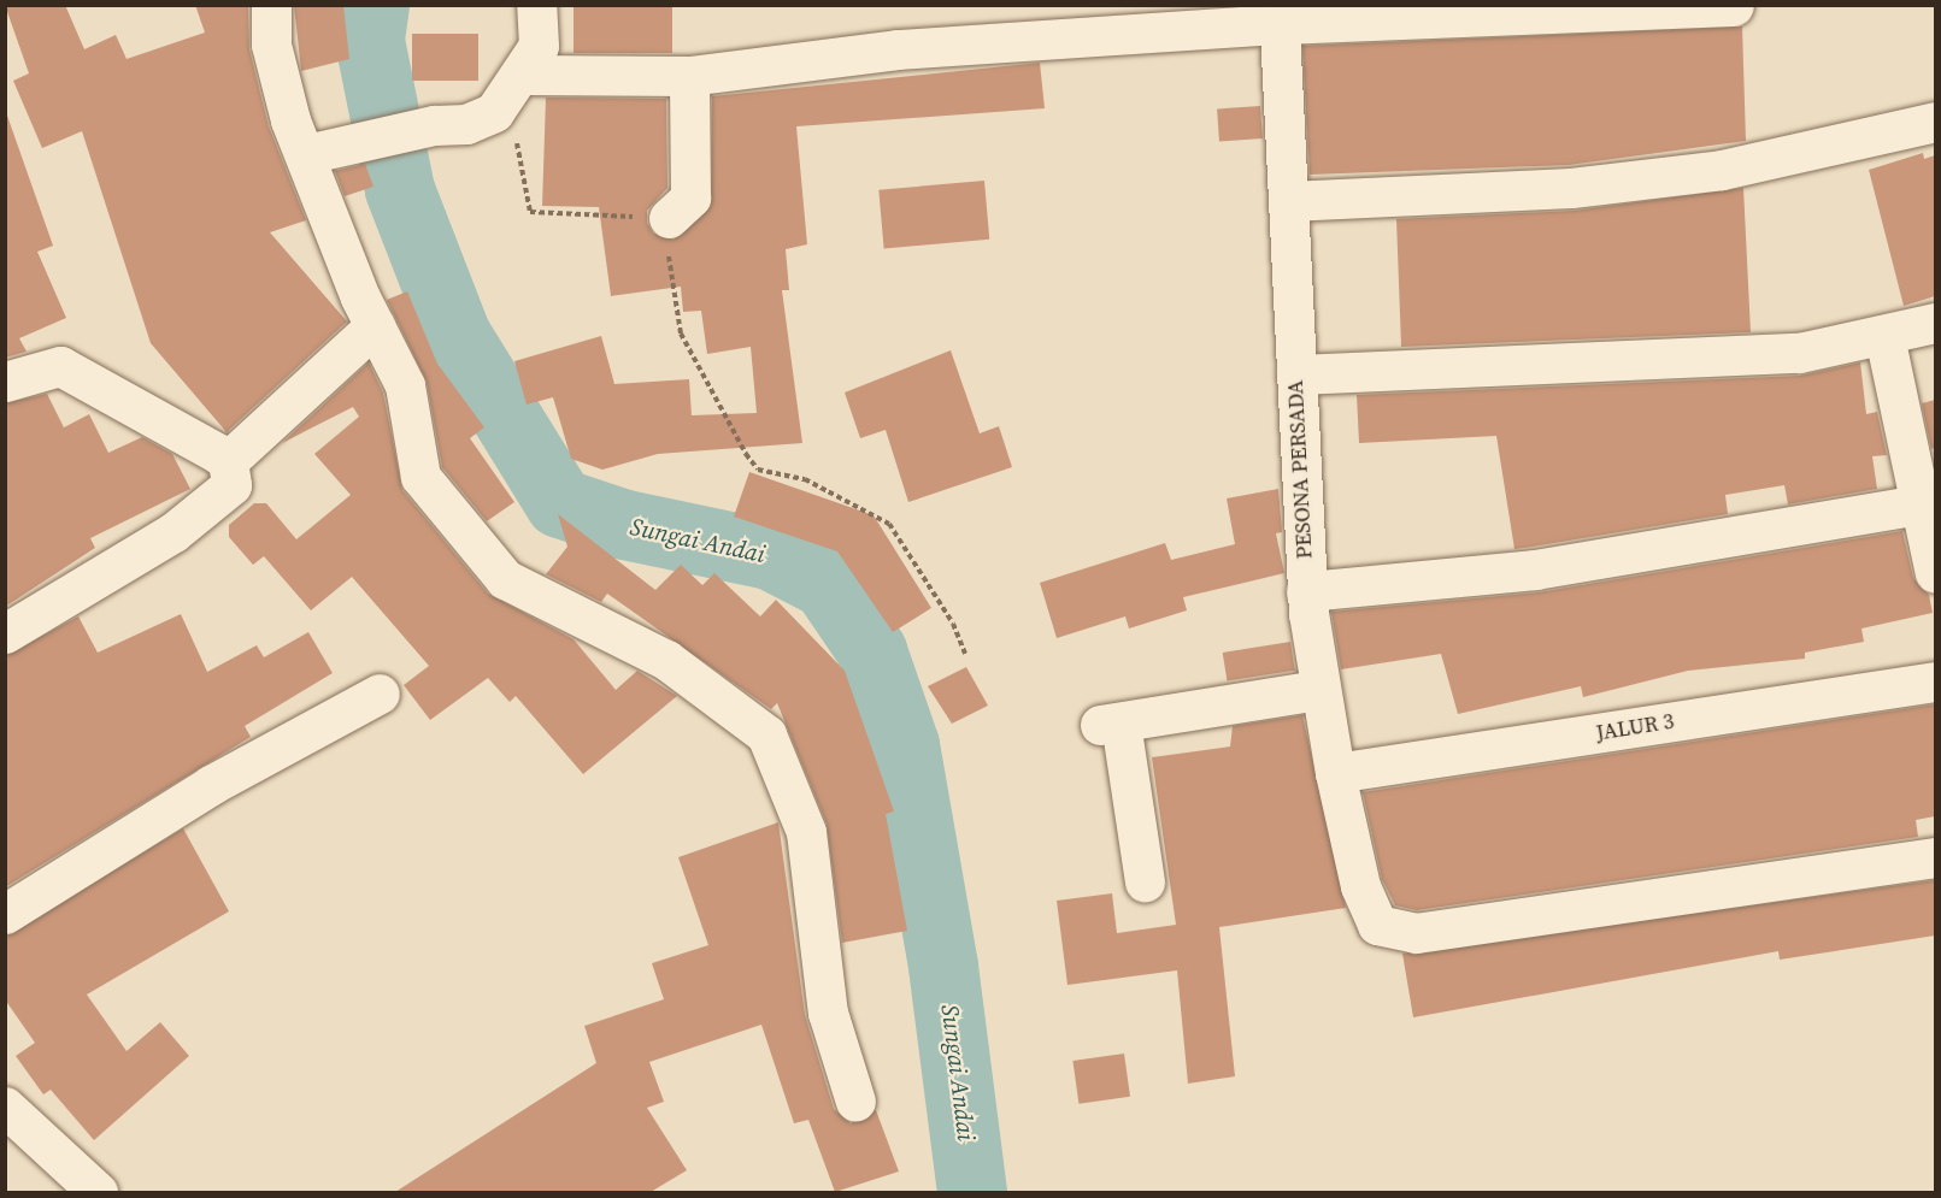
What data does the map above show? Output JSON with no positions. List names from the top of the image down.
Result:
{
  "streets": {
    "street": ["PESONA PERSADA", "JALUR 3"]
  },
  "crossings": [
    ["PESONA PERSADA", "JALUR 3"]
  ],
  "water": ["Sungai Andai"]
}
